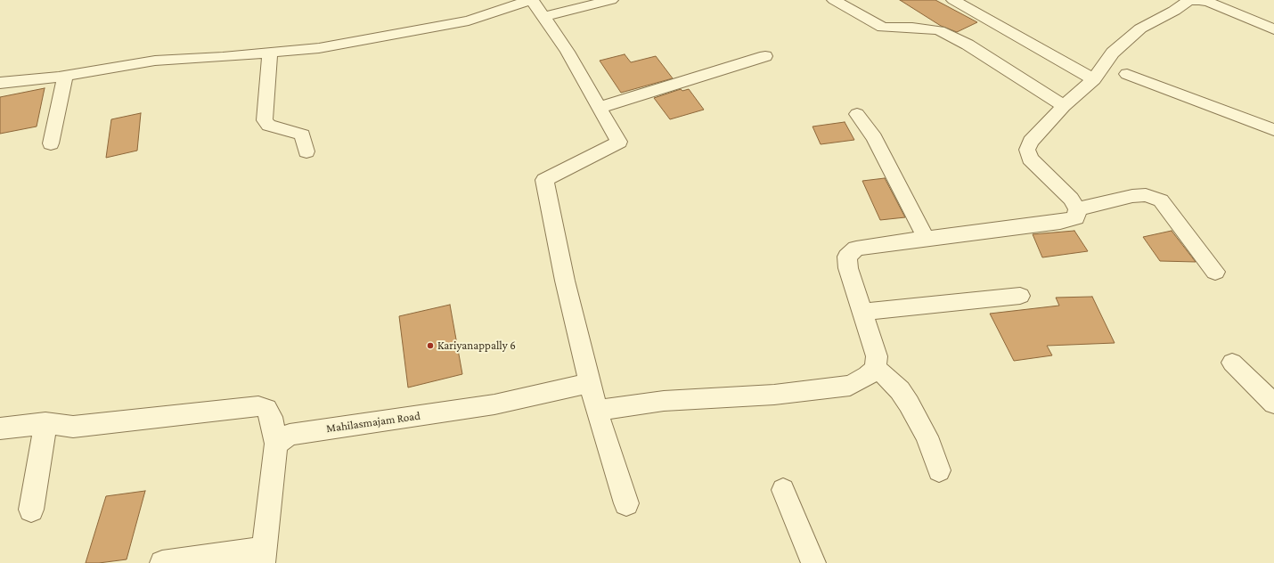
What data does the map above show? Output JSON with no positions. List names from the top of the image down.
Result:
{
  "streets": {
    "street": ["Mahilasmajam Road"]
  },
  "places": ["Kariyanappally 6"]
}
